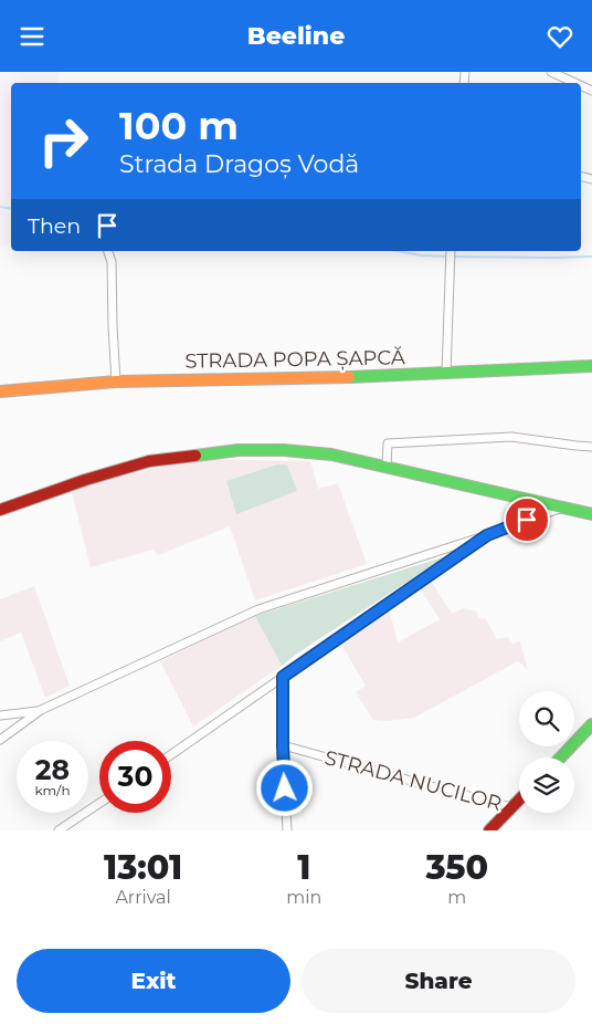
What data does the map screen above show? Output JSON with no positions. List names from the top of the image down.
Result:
{
  "streets": {
    "street": ["STRADA POPA ȘAPCĂ", "STRADA NUCILOR"]
  },
  "page": {
    "header": "Beeline",
    "turn": ["100 m", "Strada Dragoș Vodă"],
    "then": "Then",
    "speed": "28 km/h",
    "limit": "30",
    "eta": [
      "13:01",
      "Arrival",
      "1",
      "min",
      "350",
      "m"
    ],
    "buttons": ["Exit", "Share"]
  }
}
